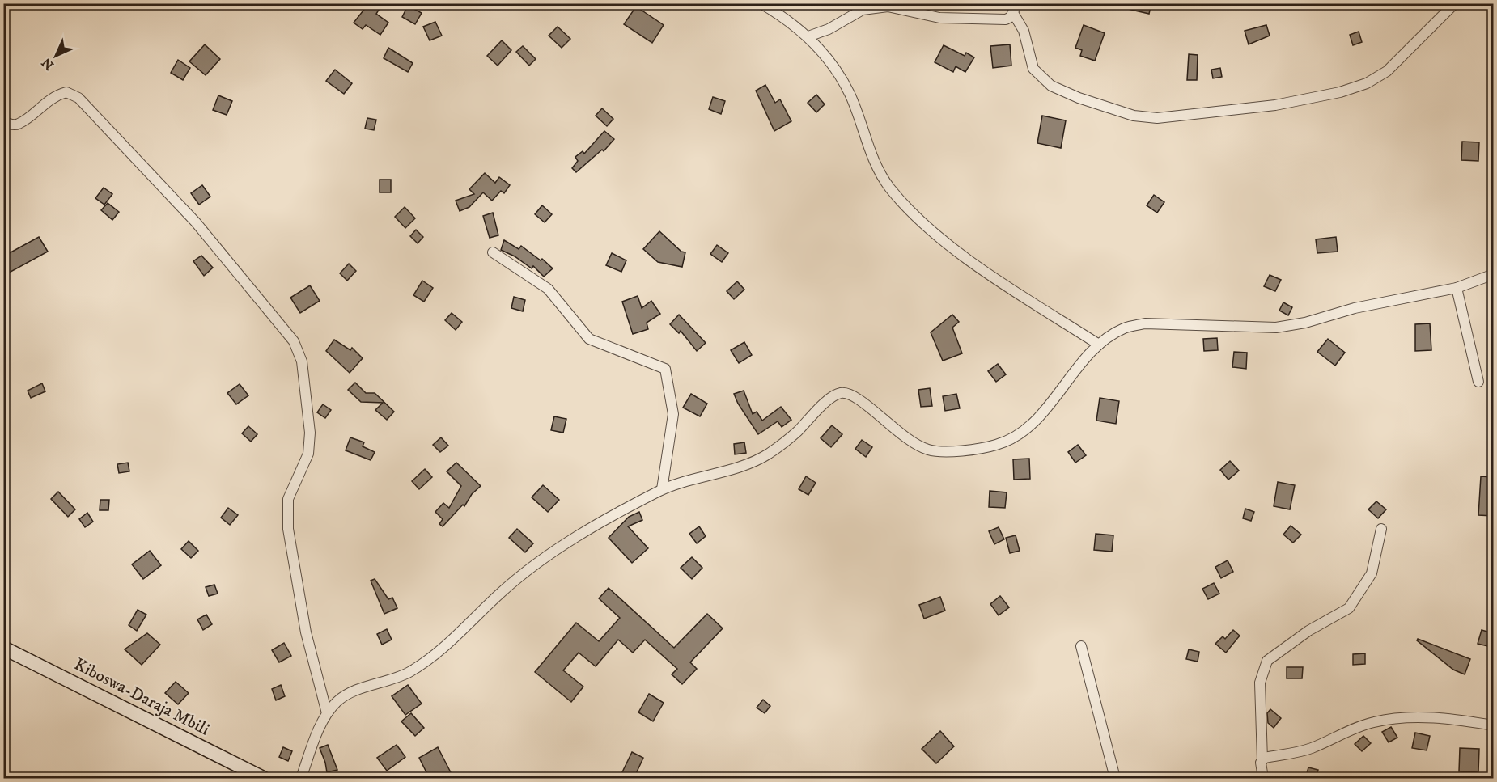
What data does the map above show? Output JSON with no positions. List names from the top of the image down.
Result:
{
  "streets": {
    "main road": ["Kiboswa-Daraja Mbili"]
  },
  "north": "bottom left"
}
